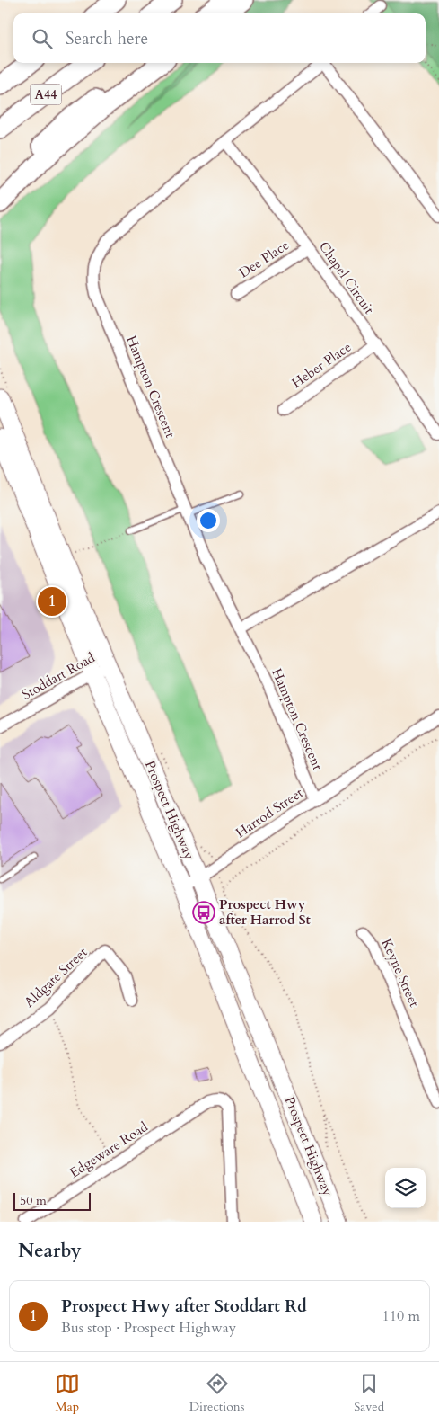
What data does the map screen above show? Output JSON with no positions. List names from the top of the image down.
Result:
{
  "streets": {
    "highway": ["A44"],
    "main road": ["Prospect Highway"],
    "street": [
      "Dee Place",
      "Chapel Circuit",
      "Heber Place",
      "Hampton Crescent",
      "Stoddart Road",
      "Harrod Street",
      "Keyne Street",
      "Aldgate Street",
      "Edgeware Road"
    ]
  },
  "crossings": [
    ["Dee Place", "Chapel Circuit"],
    ["Chapel Circuit", "Heber Place"],
    ["Chapel Circuit", "Hampton Crescent"],
    ["Hampton Crescent", "Harrod Street"],
    ["Stoddart Road", "Prospect Highway"],
    ["Prospect Highway", "Harrod Street"]
  ],
  "places": {
    "bus stop": ["Prospect Hwy after Harrod St"]
  },
  "scale_bar": "50 m",
  "page": {
    "search": "Search here",
    "pins": "1",
    "scale": "50 m",
    "heading": "Nearby",
    "list": [
      {
        "mark": "1",
        "name": "Prospect Hwy after Stoddart Rd",
        "note": "Bus stop · Prospect Highway",
        "value": "110 m"
      }
    ],
    "nav": ["Map", "Directions", "Saved"]
  }
}
